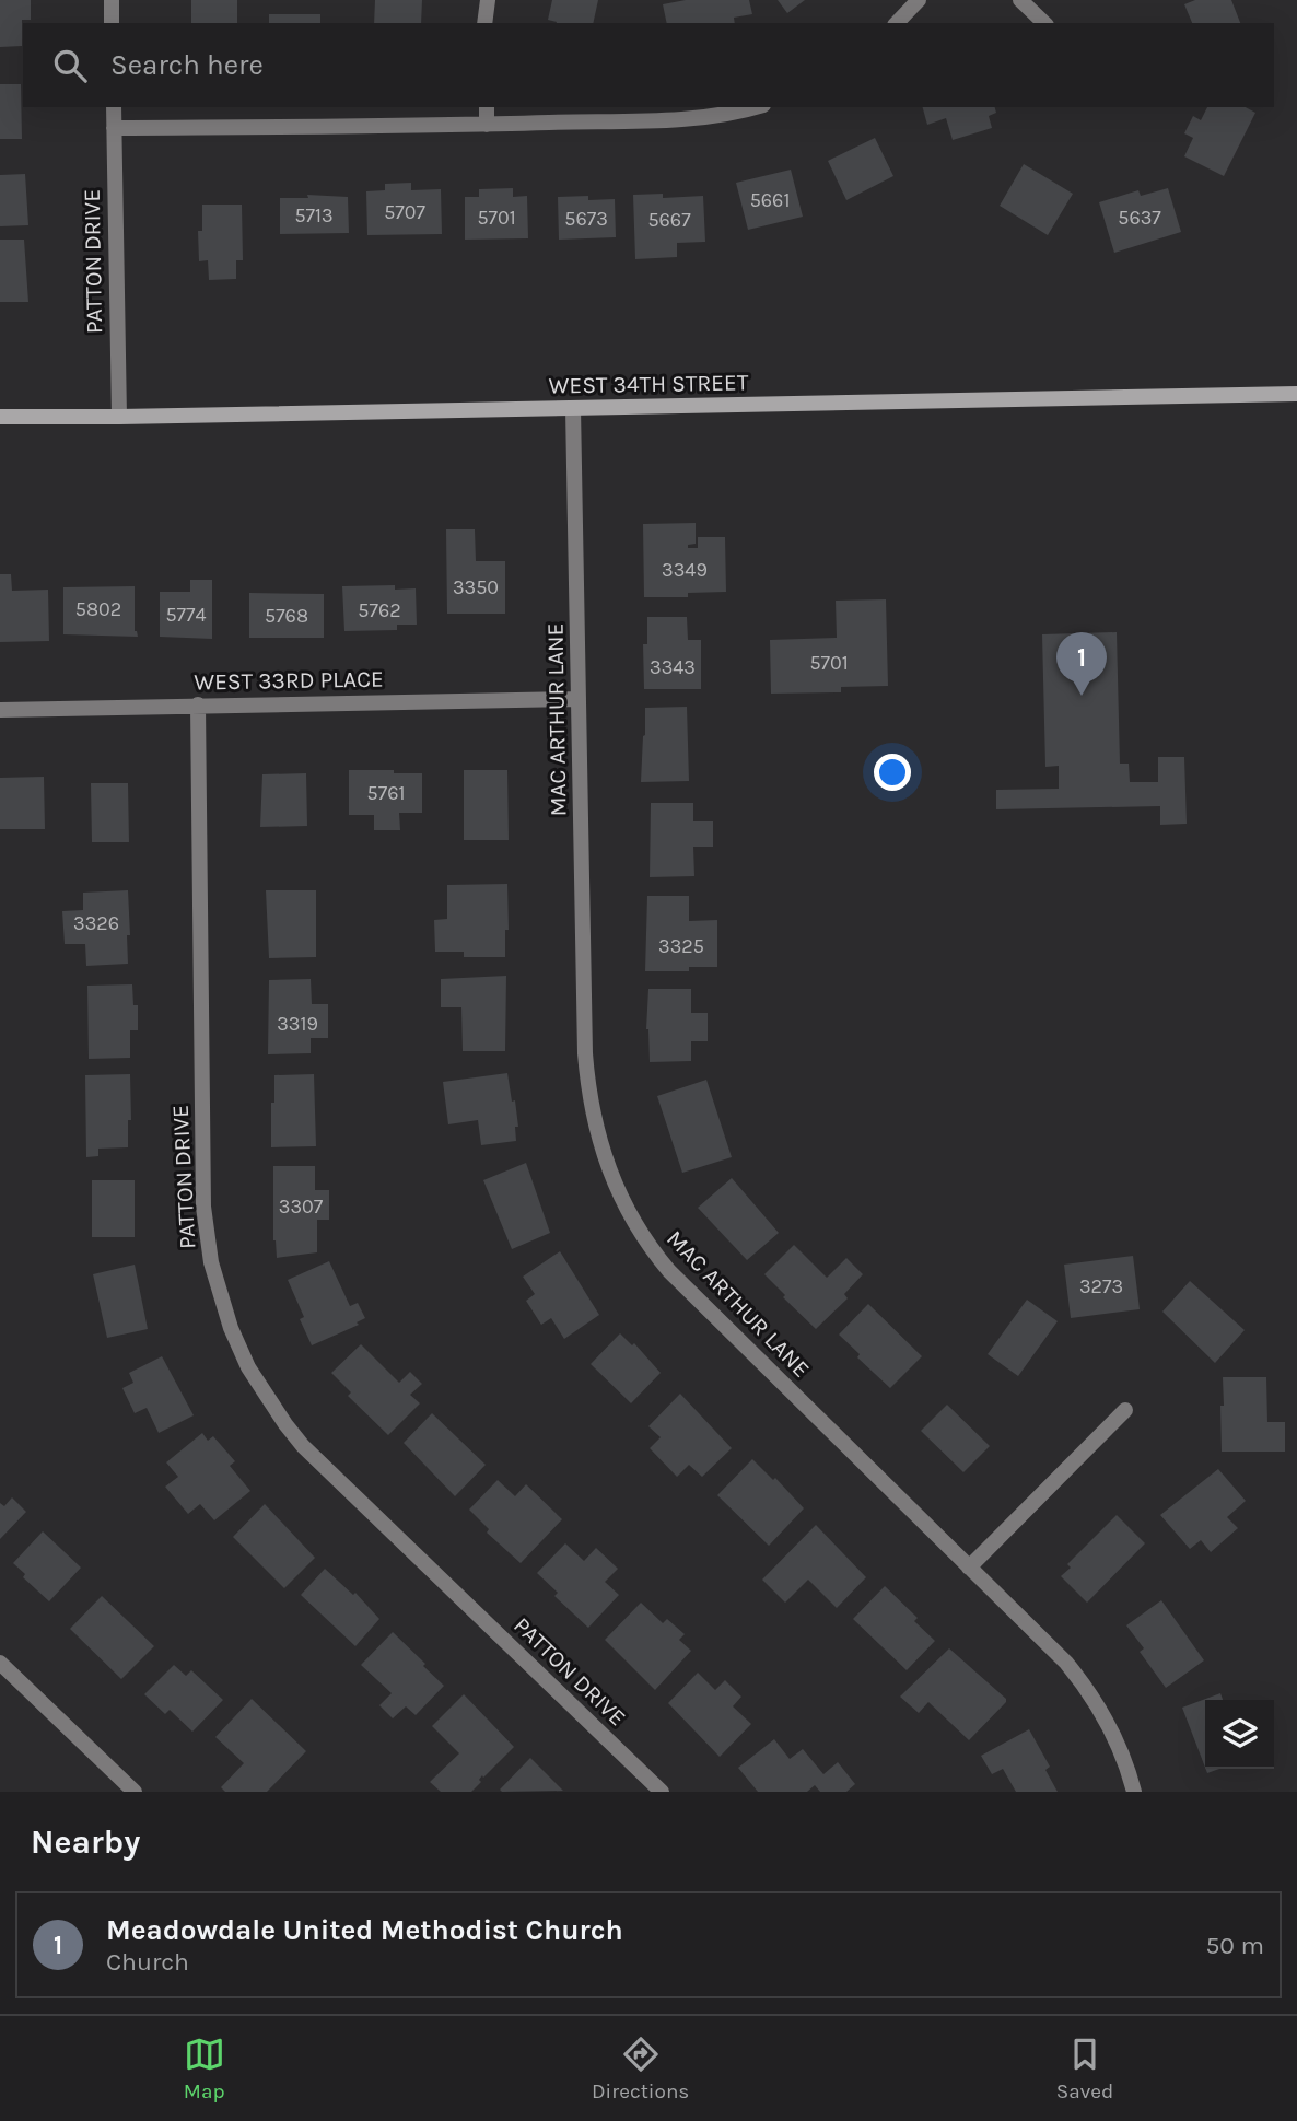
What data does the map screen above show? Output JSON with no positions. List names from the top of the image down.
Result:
{
  "streets": {
    "street": [
      "PATTON DRIVE",
      "WEST 34TH STREET",
      "WEST 33RD PLACE",
      "MAC ARTHUR LANE"
    ]
  },
  "crossings": [
    ["PATTON DRIVE", "WEST 34TH STREET"],
    ["PATTON DRIVE", "WEST 33RD PLACE"],
    ["WEST 34TH STREET", "MAC ARTHUR LANE"],
    ["WEST 33RD PLACE", "MAC ARTHUR LANE"]
  ],
  "house_numbers": [
    "5661",
    "5707",
    "5713",
    "5701",
    "5637",
    "5673",
    "5667",
    "3349",
    "3350",
    "5802",
    "5762",
    "5774",
    "5768",
    "5701",
    "3343",
    "5761",
    "3326",
    "3325",
    "3319",
    "3307",
    "3273"
  ],
  "page": {
    "search": "Search here",
    "pins": "1",
    "heading": "Nearby",
    "list": [
      {
        "mark": "1",
        "name": "Meadowdale United Methodist Church",
        "note": "Church",
        "value": "50 m"
      }
    ],
    "nav": ["Map", "Directions", "Saved"]
  }
}
